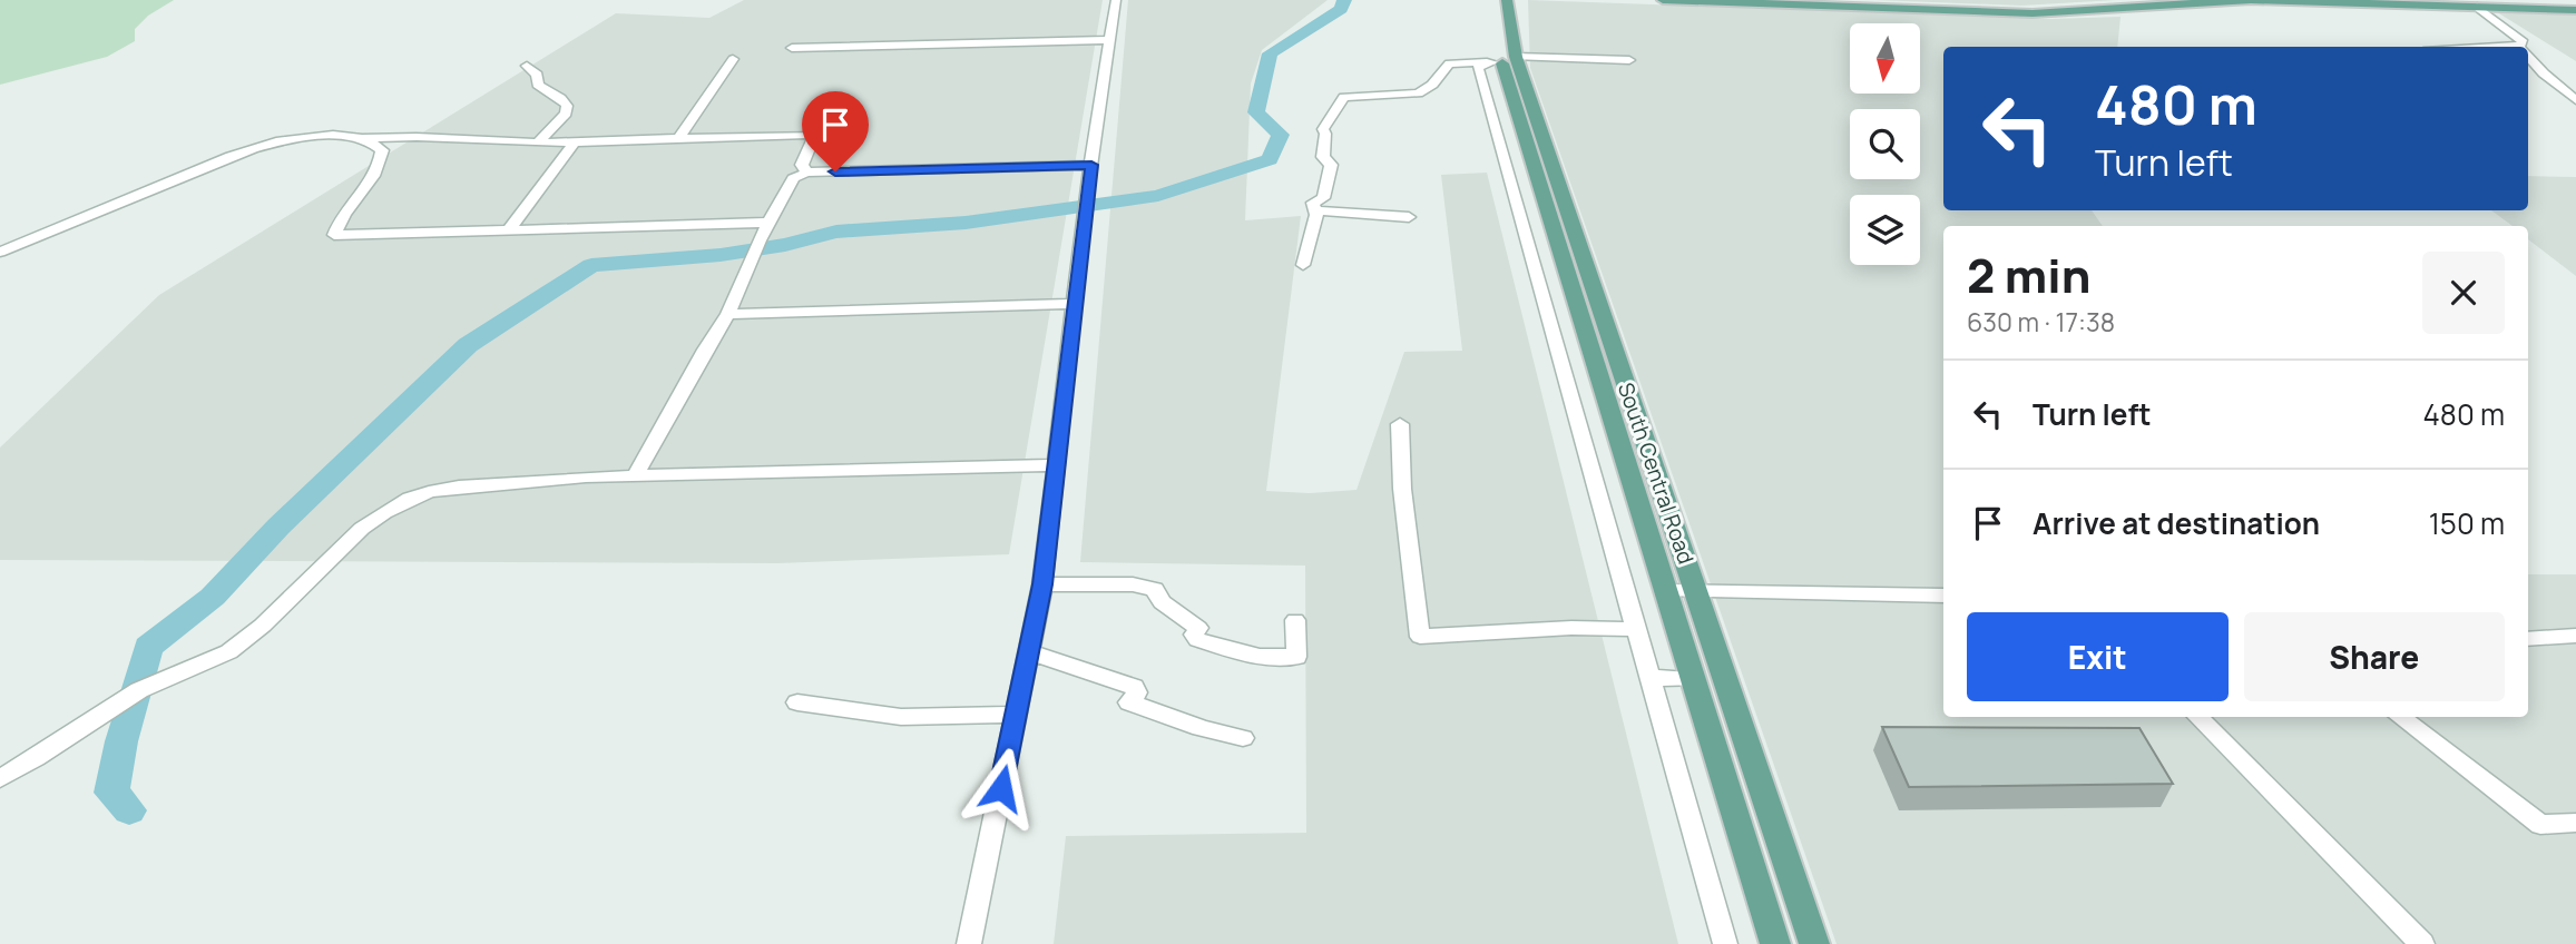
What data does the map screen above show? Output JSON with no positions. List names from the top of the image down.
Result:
{
  "streets": {
    "main road": ["South Central Road"]
  },
  "north": "bottom",
  "page": {
    "turn": ["480 m", "Turn left"],
    "heading": ["2 min", "630 m · 17:38"],
    "list": [
      {
        "name": "Turn left",
        "value": "480 m"
      },
      {
        "name": "Arrive at destination",
        "value": "150 m"
      }
    ],
    "buttons": ["Exit", "Share"]
  }
}
